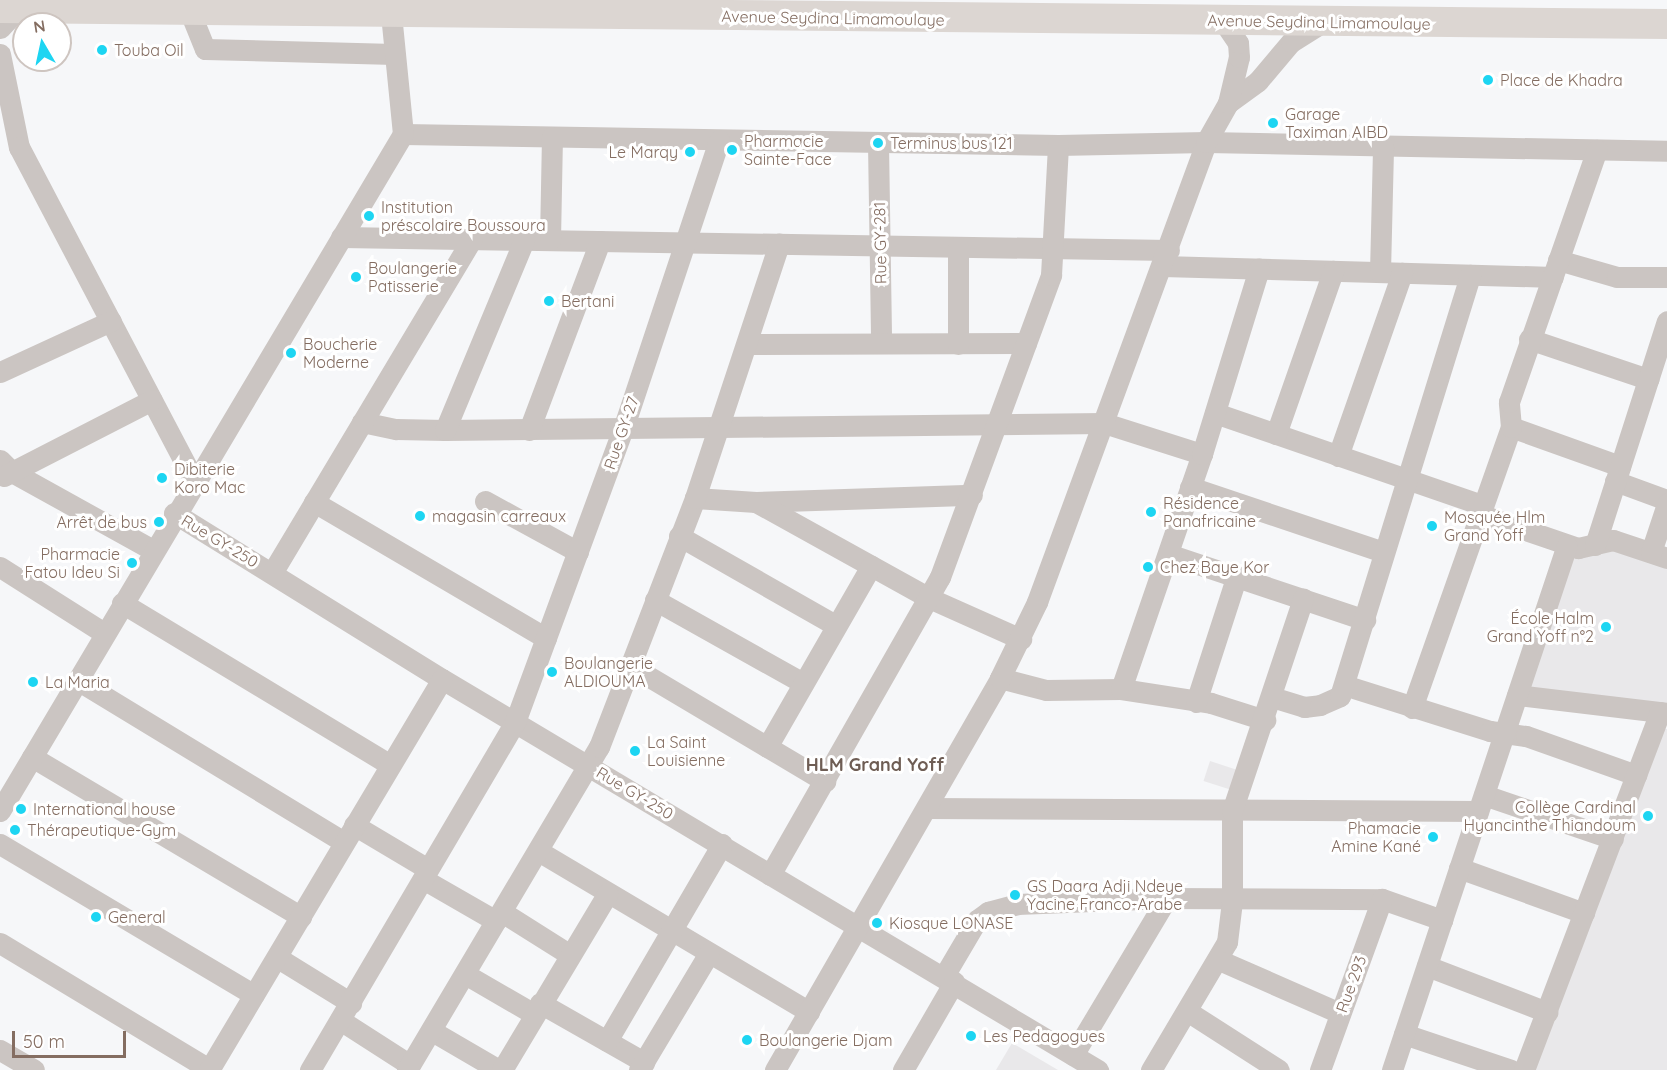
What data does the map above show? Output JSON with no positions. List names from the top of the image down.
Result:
{
  "streets": {
    "highway": ["Avenue Seydina Limamoulaye"],
    "street": [
      "Rue GY-281",
      "Rue GY-27",
      "Rue GY-250",
      "Rue 293"
    ]
  },
  "crossings": [
    ["Rue GY-27", "Rue GY-250"]
  ],
  "districts": ["HLM Grand Yoff"],
  "places": [
    "Touba Oil",
    "Place de Khadra",
    "Garage Taximan AIBD",
    "Terminus bus 121",
    "Pharmacie Sainte-Face",
    "Le Marqy",
    "Institution préscolaire Boussoura",
    "Boulangerie Patisserie",
    "Bertani",
    "Boucherie Moderne",
    "Dibiterie Koro Mac",
    "Résidence Panafricaine",
    "magasin carreaux",
    "Arrêt de bus",
    "Mosquée Hlm Grand Yoff",
    "Pharmacie Fatou Ideu Si",
    "Chez Baye Kor",
    "École Halm Grand Yoff n°2",
    "Boulangerie ALDIOUMA",
    "La Maria",
    "La Saint Louisienne",
    "International house",
    "Collège Cardinal Hyancinthe Thiandoum",
    "Thérapeutique-Gym",
    "Phamacie Amine Kané",
    "GS Daara Adji Ndeye Yacine Franco-Arabe",
    "General",
    "Kiosque LONASE",
    "Les Pedagogues",
    "Boulangerie Djam"
  ],
  "scale_bar": "50 m",
  "north": "top"
}
